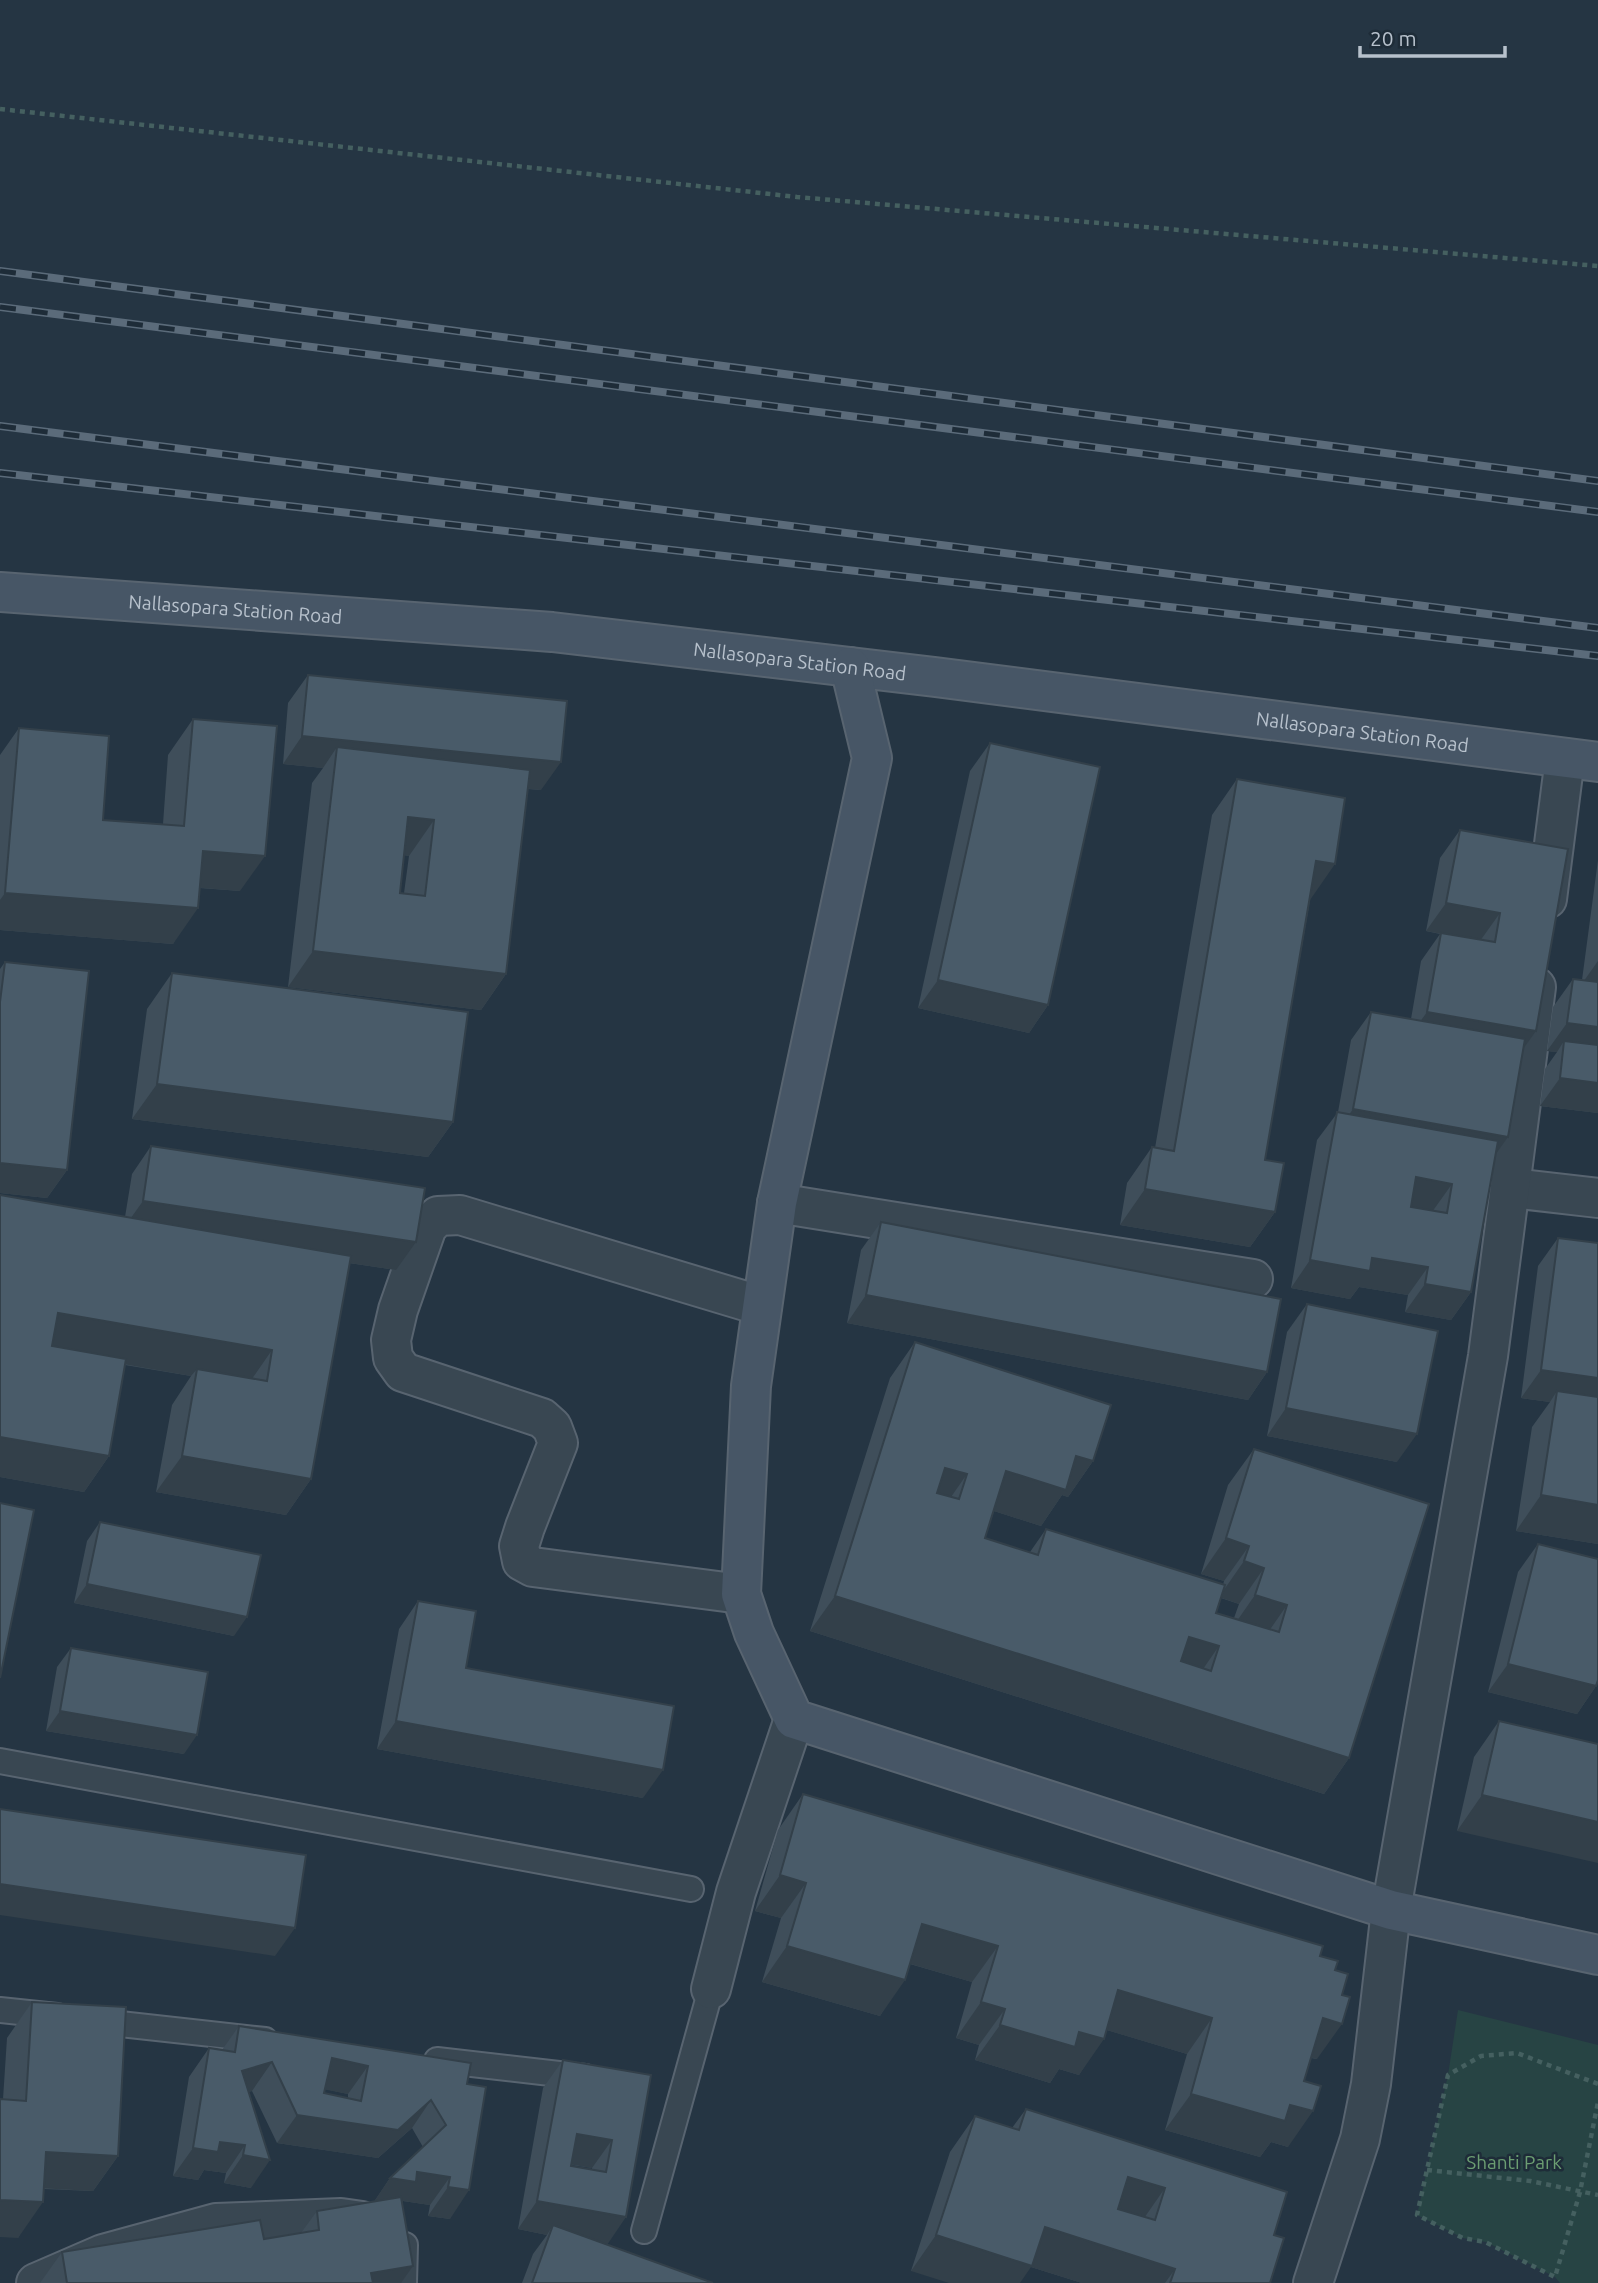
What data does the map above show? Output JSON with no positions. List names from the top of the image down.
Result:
{
  "streets": {
    "street": ["Nallasopara Station Road"]
  },
  "parks": ["Shanti Park"],
  "scale_bar": "20 m"
}
